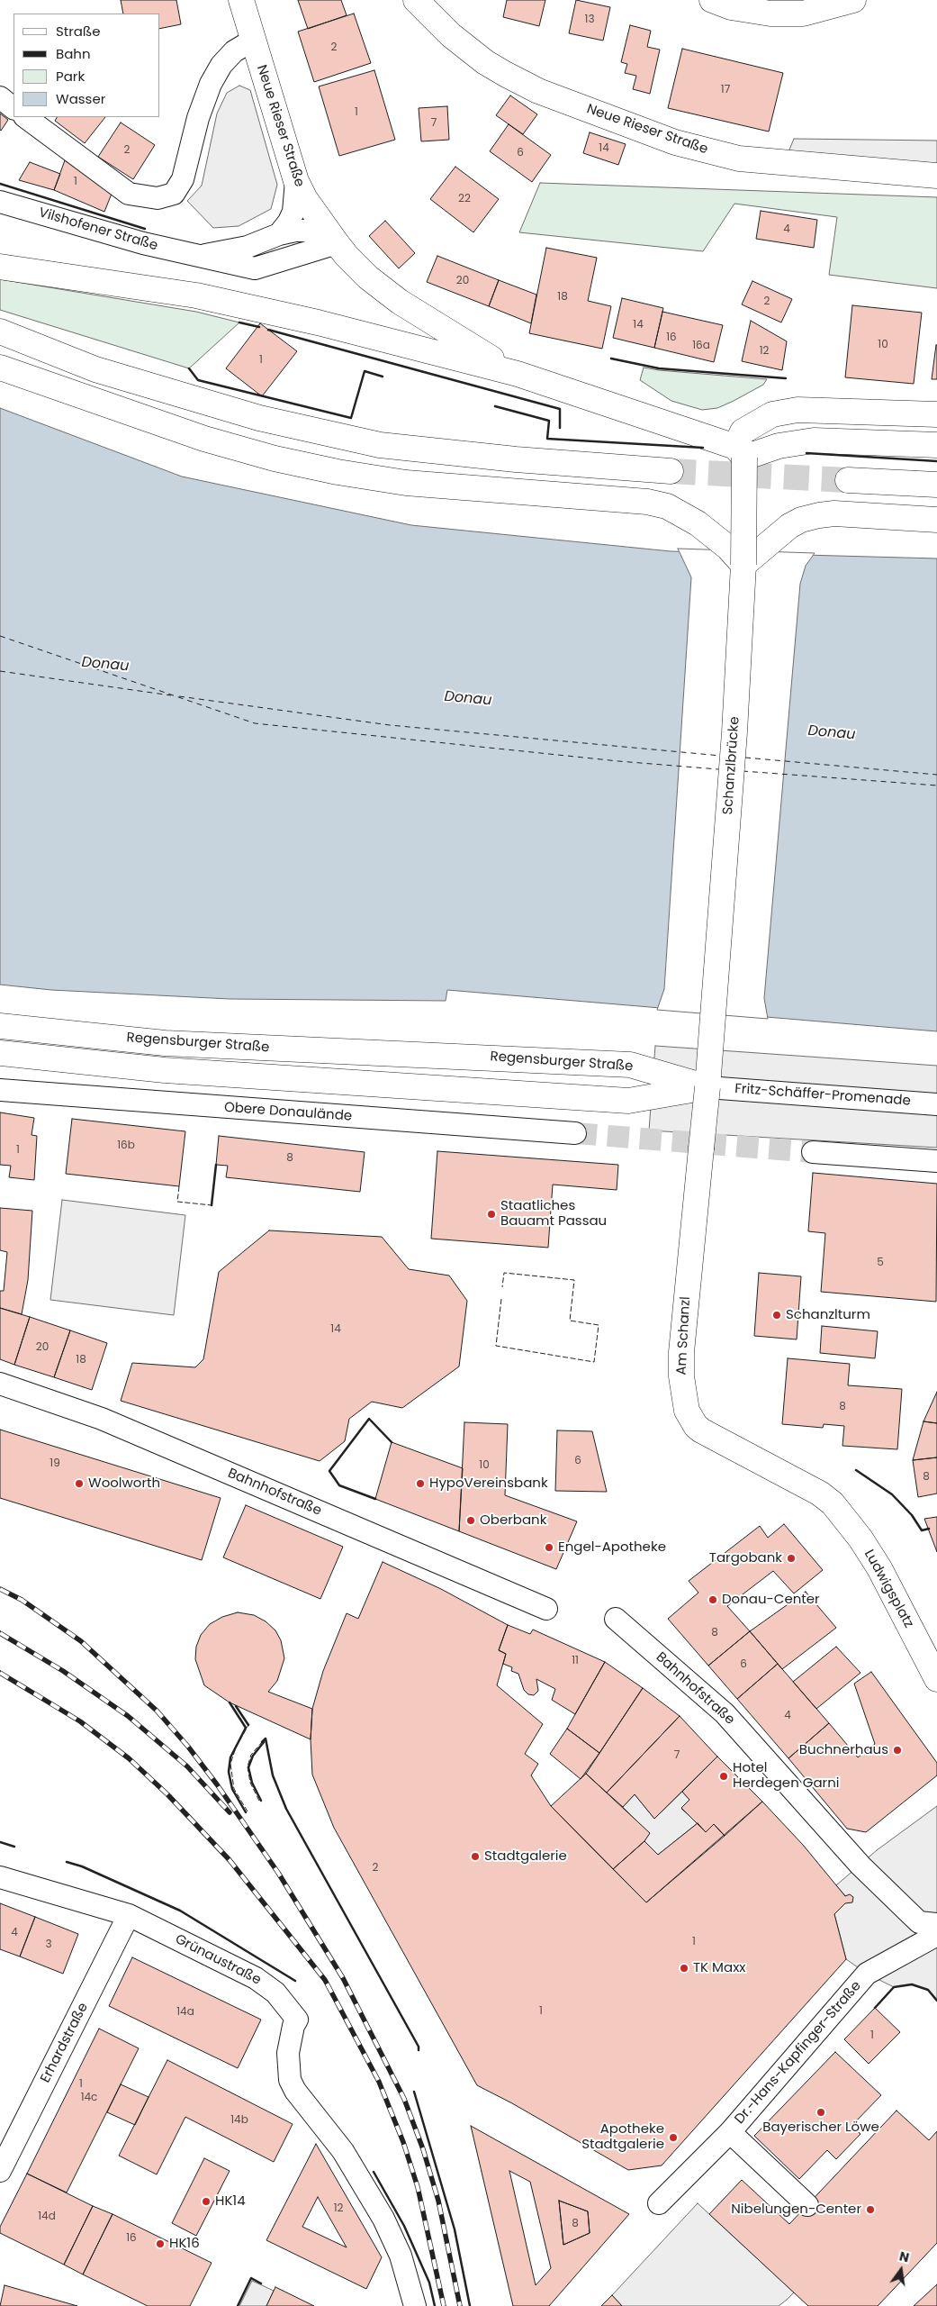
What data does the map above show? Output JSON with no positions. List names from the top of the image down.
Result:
{
  "streets": {
    "main road": [
      "Neue Rieser Straße",
      "Schanzlbrücke",
      "Regensburger Straße",
      "Am Schanzl",
      "Ludwigsplatz"
    ],
    "street": [
      "Vilshofener Straße",
      "Fritz-Schäffer-Promenade",
      "Obere Donaulände",
      "Bahnhofstraße",
      "Grünaustraße",
      "Erhardstraße",
      "Dr.-Hans-Kapfinger-Straße"
    ]
  },
  "crossings": [
    ["Neue Rieser Straße", "Vilshofener Straße"],
    ["Schanzlbrücke", "Regensburger Straße"],
    ["Schanzlbrücke", "Fritz-Schäffer-Promenade"],
    ["Schanzlbrücke", "Am Schanzl"],
    ["Regensburger Straße", "Fritz-Schäffer-Promenade"],
    ["Regensburger Straße", "Am Schanzl"],
    ["Fritz-Schäffer-Promenade", "Am Schanzl"],
    ["Am Schanzl", "Ludwigsplatz"],
    ["Grünaustraße", "Erhardstraße"]
  ],
  "water": ["Donau"],
  "places": [
    "Staatliches Bauamt Passau",
    "Schanzlturm",
    "Woolworth",
    "HypoVereinsbank",
    "Oberbank",
    "Engel-Apotheke",
    "Targobank",
    "Donau-Center",
    "Buchnerhaus",
    "Hotel Herdegen Garni",
    "Stadtgalerie",
    "TK Maxx",
    "Bayerischer Löwe",
    "Apotheke Stadtgalerie",
    "HK14",
    "Nibelungen-Center",
    "HK16"
  ],
  "house_numbers": [
    "13",
    "2",
    "17",
    "1",
    "7",
    "14",
    "2",
    "6",
    "1",
    "22",
    "4",
    "20",
    "18",
    "2",
    "14",
    "16",
    "10",
    "16a",
    "12",
    "1",
    "16b",
    "1",
    "8",
    "5",
    "14",
    "20",
    "18",
    "8",
    "6",
    "19",
    "10",
    "8",
    "8",
    "11",
    "6",
    "4",
    "7",
    "2",
    "4",
    "1",
    "3",
    "1",
    "14a",
    "1",
    "1",
    "14c",
    "14b",
    "12",
    "14d",
    "8",
    "16"
  ],
  "legend": [
    "Straße",
    "Bahn",
    "Park",
    "Wasser"
  ],
  "north": "top"
}
